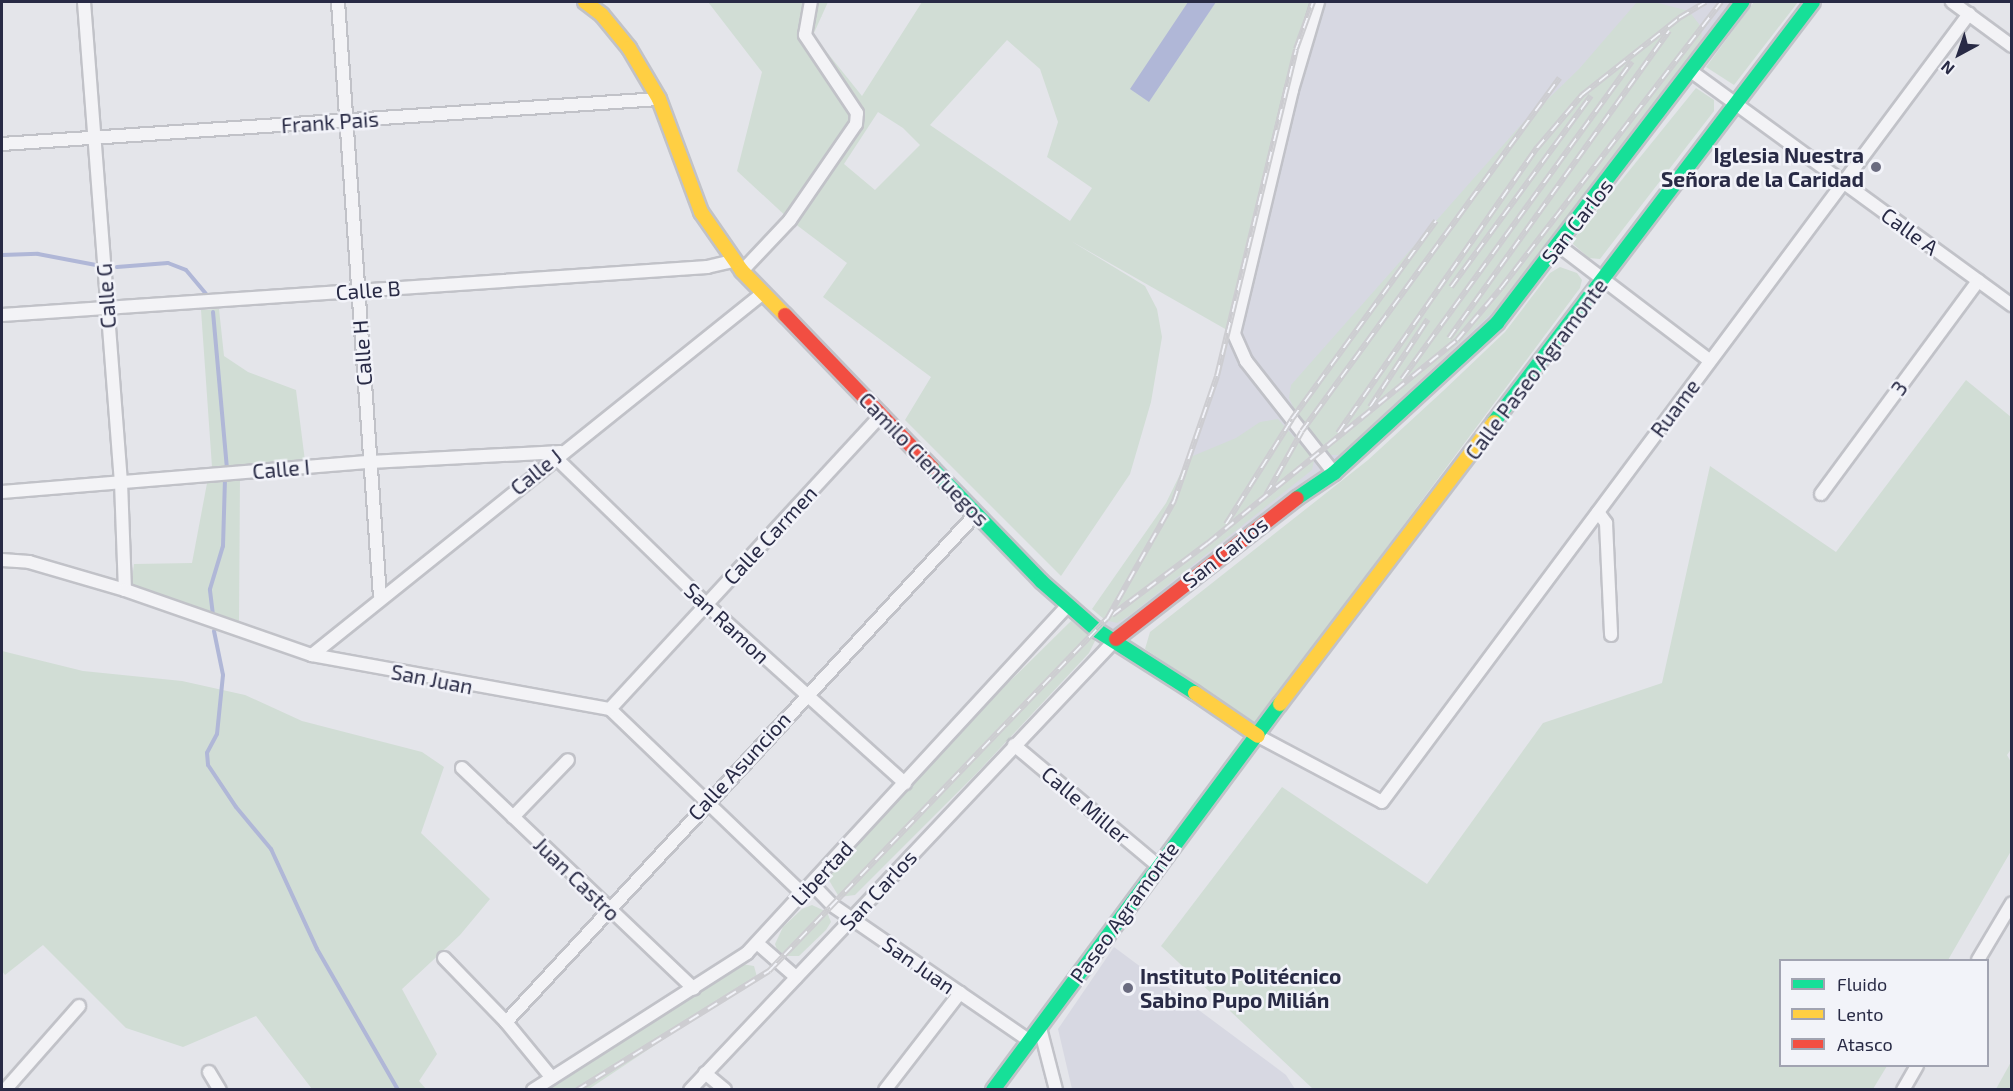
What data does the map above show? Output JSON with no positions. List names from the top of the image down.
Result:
{
  "streets": {
    "street": [
      "Frank Pais",
      "San Carlos",
      "Calle A",
      "Calle B",
      "Calle G",
      "Calle H",
      "Calle Paseo Agramonte",
      "3",
      "Ruame",
      "Camilo Cienfuegos",
      "Calle I",
      "Calle J",
      "Calle Carmen",
      "San Ramon",
      "San Juan",
      "Calle Asuncion",
      "Calle Miller",
      "Libertad",
      "Juan Castro",
      "Paseo Agramonte"
    ]
  },
  "crossings": [
    ["Frank Pais", "Calle G"],
    ["Frank Pais", "Calle H"],
    ["Frank Pais", "Camilo Cienfuegos"],
    ["San Carlos", "Calle A"],
    ["San Carlos", "Camilo Cienfuegos"],
    ["San Carlos", "San Juan"],
    ["San Carlos", "Calle Miller"],
    ["Calle A", "Calle Paseo Agramonte"],
    ["Calle A", "3"],
    ["Calle A", "Ruame"],
    ["Calle B", "Calle G"],
    ["Calle B", "Calle H"],
    ["Calle B", "Camilo Cienfuegos"],
    ["Calle G", "Calle I"],
    ["Calle G", "San Juan"],
    ["Calle H", "Calle I"],
    ["Calle H", "Calle J"],
    ["Calle Paseo Agramonte", "Camilo Cienfuegos"],
    ["Calle Paseo Agramonte", "Paseo Agramonte"],
    ["Ruame", "Camilo Cienfuegos"],
    ["Camilo Cienfuegos", "Calle J"],
    ["Camilo Cienfuegos", "Calle Carmen"],
    ["Camilo Cienfuegos", "Calle Asuncion"],
    ["Camilo Cienfuegos", "Libertad"],
    ["Camilo Cienfuegos", "Paseo Agramonte"],
    ["Calle I", "Calle J"],
    ["Calle I", "San Ramon"],
    ["Calle J", "San Ramon"],
    ["Calle J", "San Juan"],
    ["Calle Carmen", "San Ramon"],
    ["Calle Carmen", "San Juan"],
    ["San Ramon", "Calle Asuncion"],
    ["San Ramon", "Libertad"],
    ["San Juan", "Calle Asuncion"],
    ["San Juan", "Libertad"],
    ["San Juan", "Paseo Agramonte"],
    ["Calle Asuncion", "Juan Castro"],
    ["Calle Miller", "Paseo Agramonte"],
    ["Libertad", "Juan Castro"]
  ],
  "places": ["Iglesia Nuestra Señora de la Caridad", "Instituto Politécnico Sabino Pupo Milián"],
  "legend": ["Fluido", "Lento", "Atasco"],
  "north": "bottom left"
}
